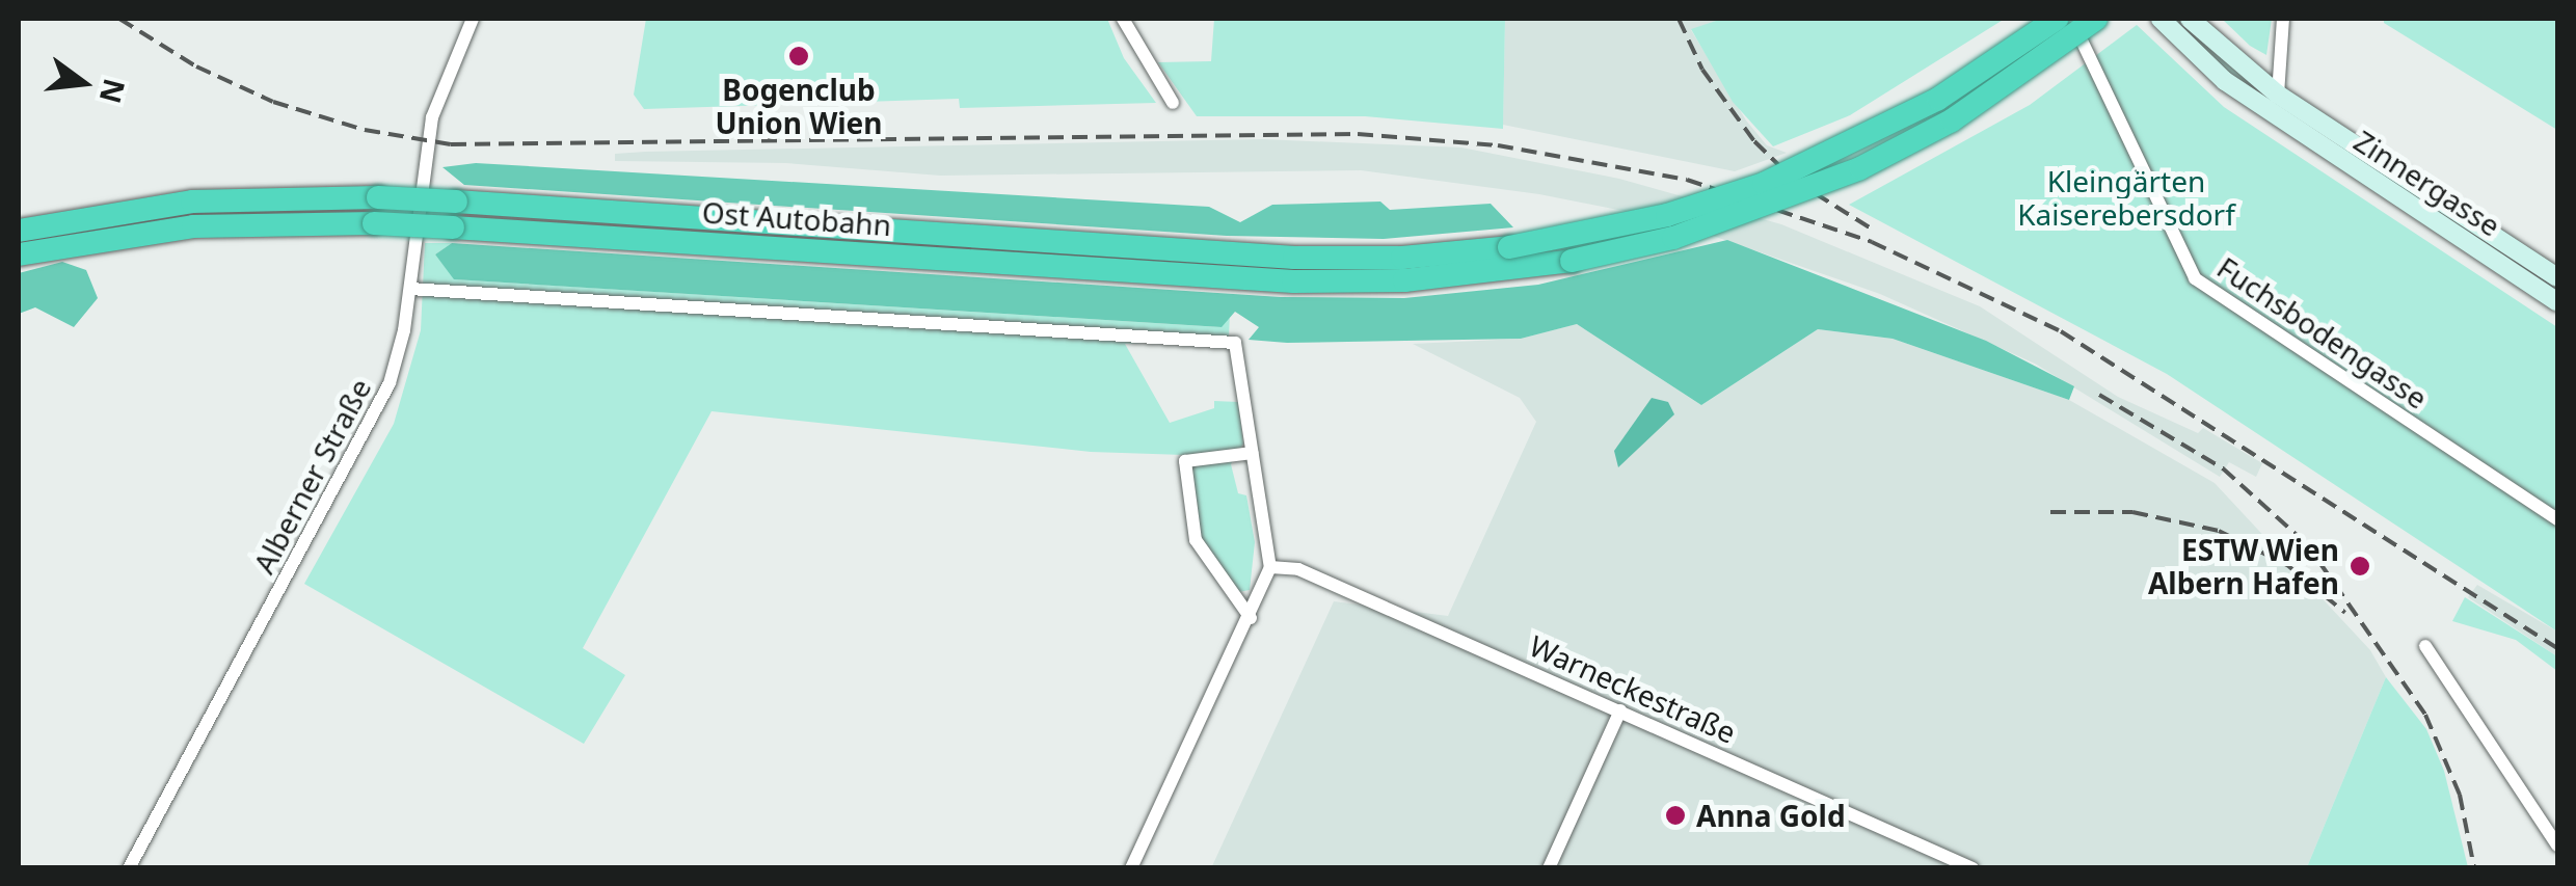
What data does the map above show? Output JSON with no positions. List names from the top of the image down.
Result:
{
  "streets": {
    "highway": ["Ost Autobahn"],
    "main road": ["Zinnergasse"],
    "street": ["Fuchsbodengasse", "Alberner Straße", "Warneckestraße"]
  },
  "parks": ["Kleingärten Kaiserebersdorf"],
  "places": ["Bogenclub Union Wien", "ESTW Wien Albern Hafen", "Anna Gold"],
  "north": "right"
}
